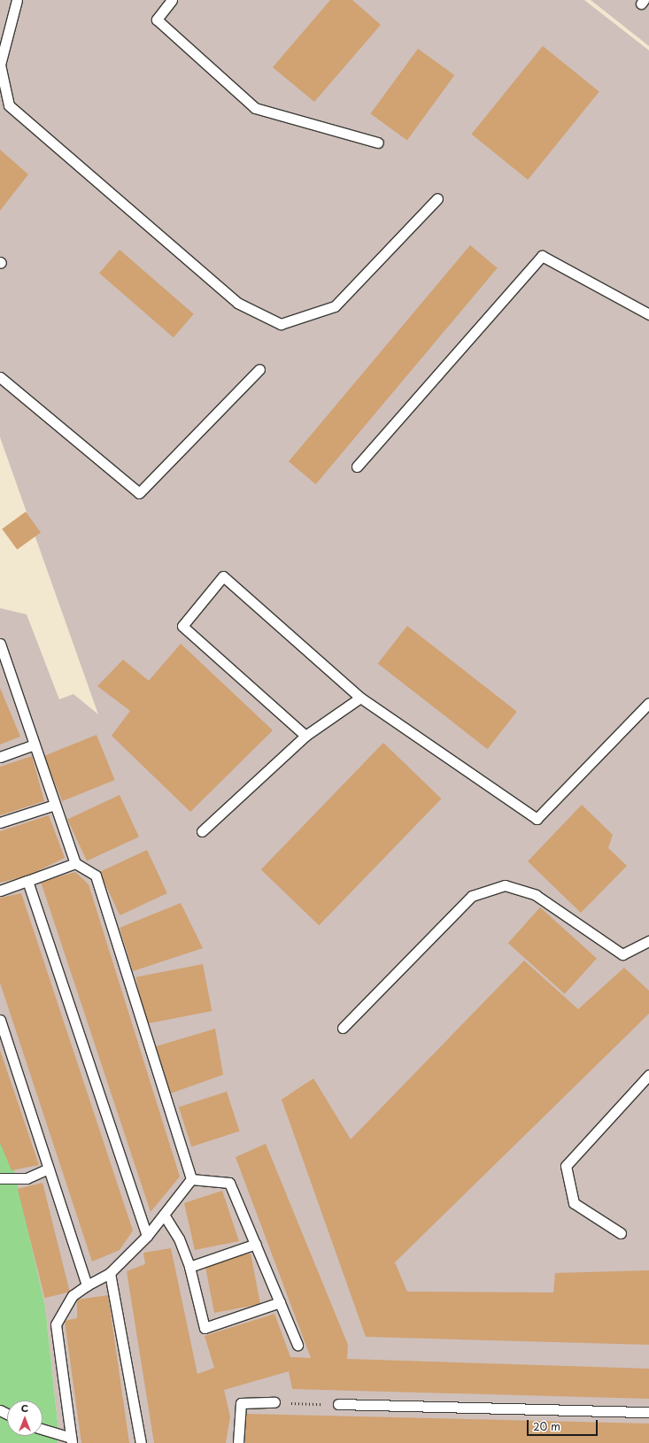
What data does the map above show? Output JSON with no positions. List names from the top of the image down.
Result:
{
  "scale_bar": "20 m",
  "north": "top"
}
